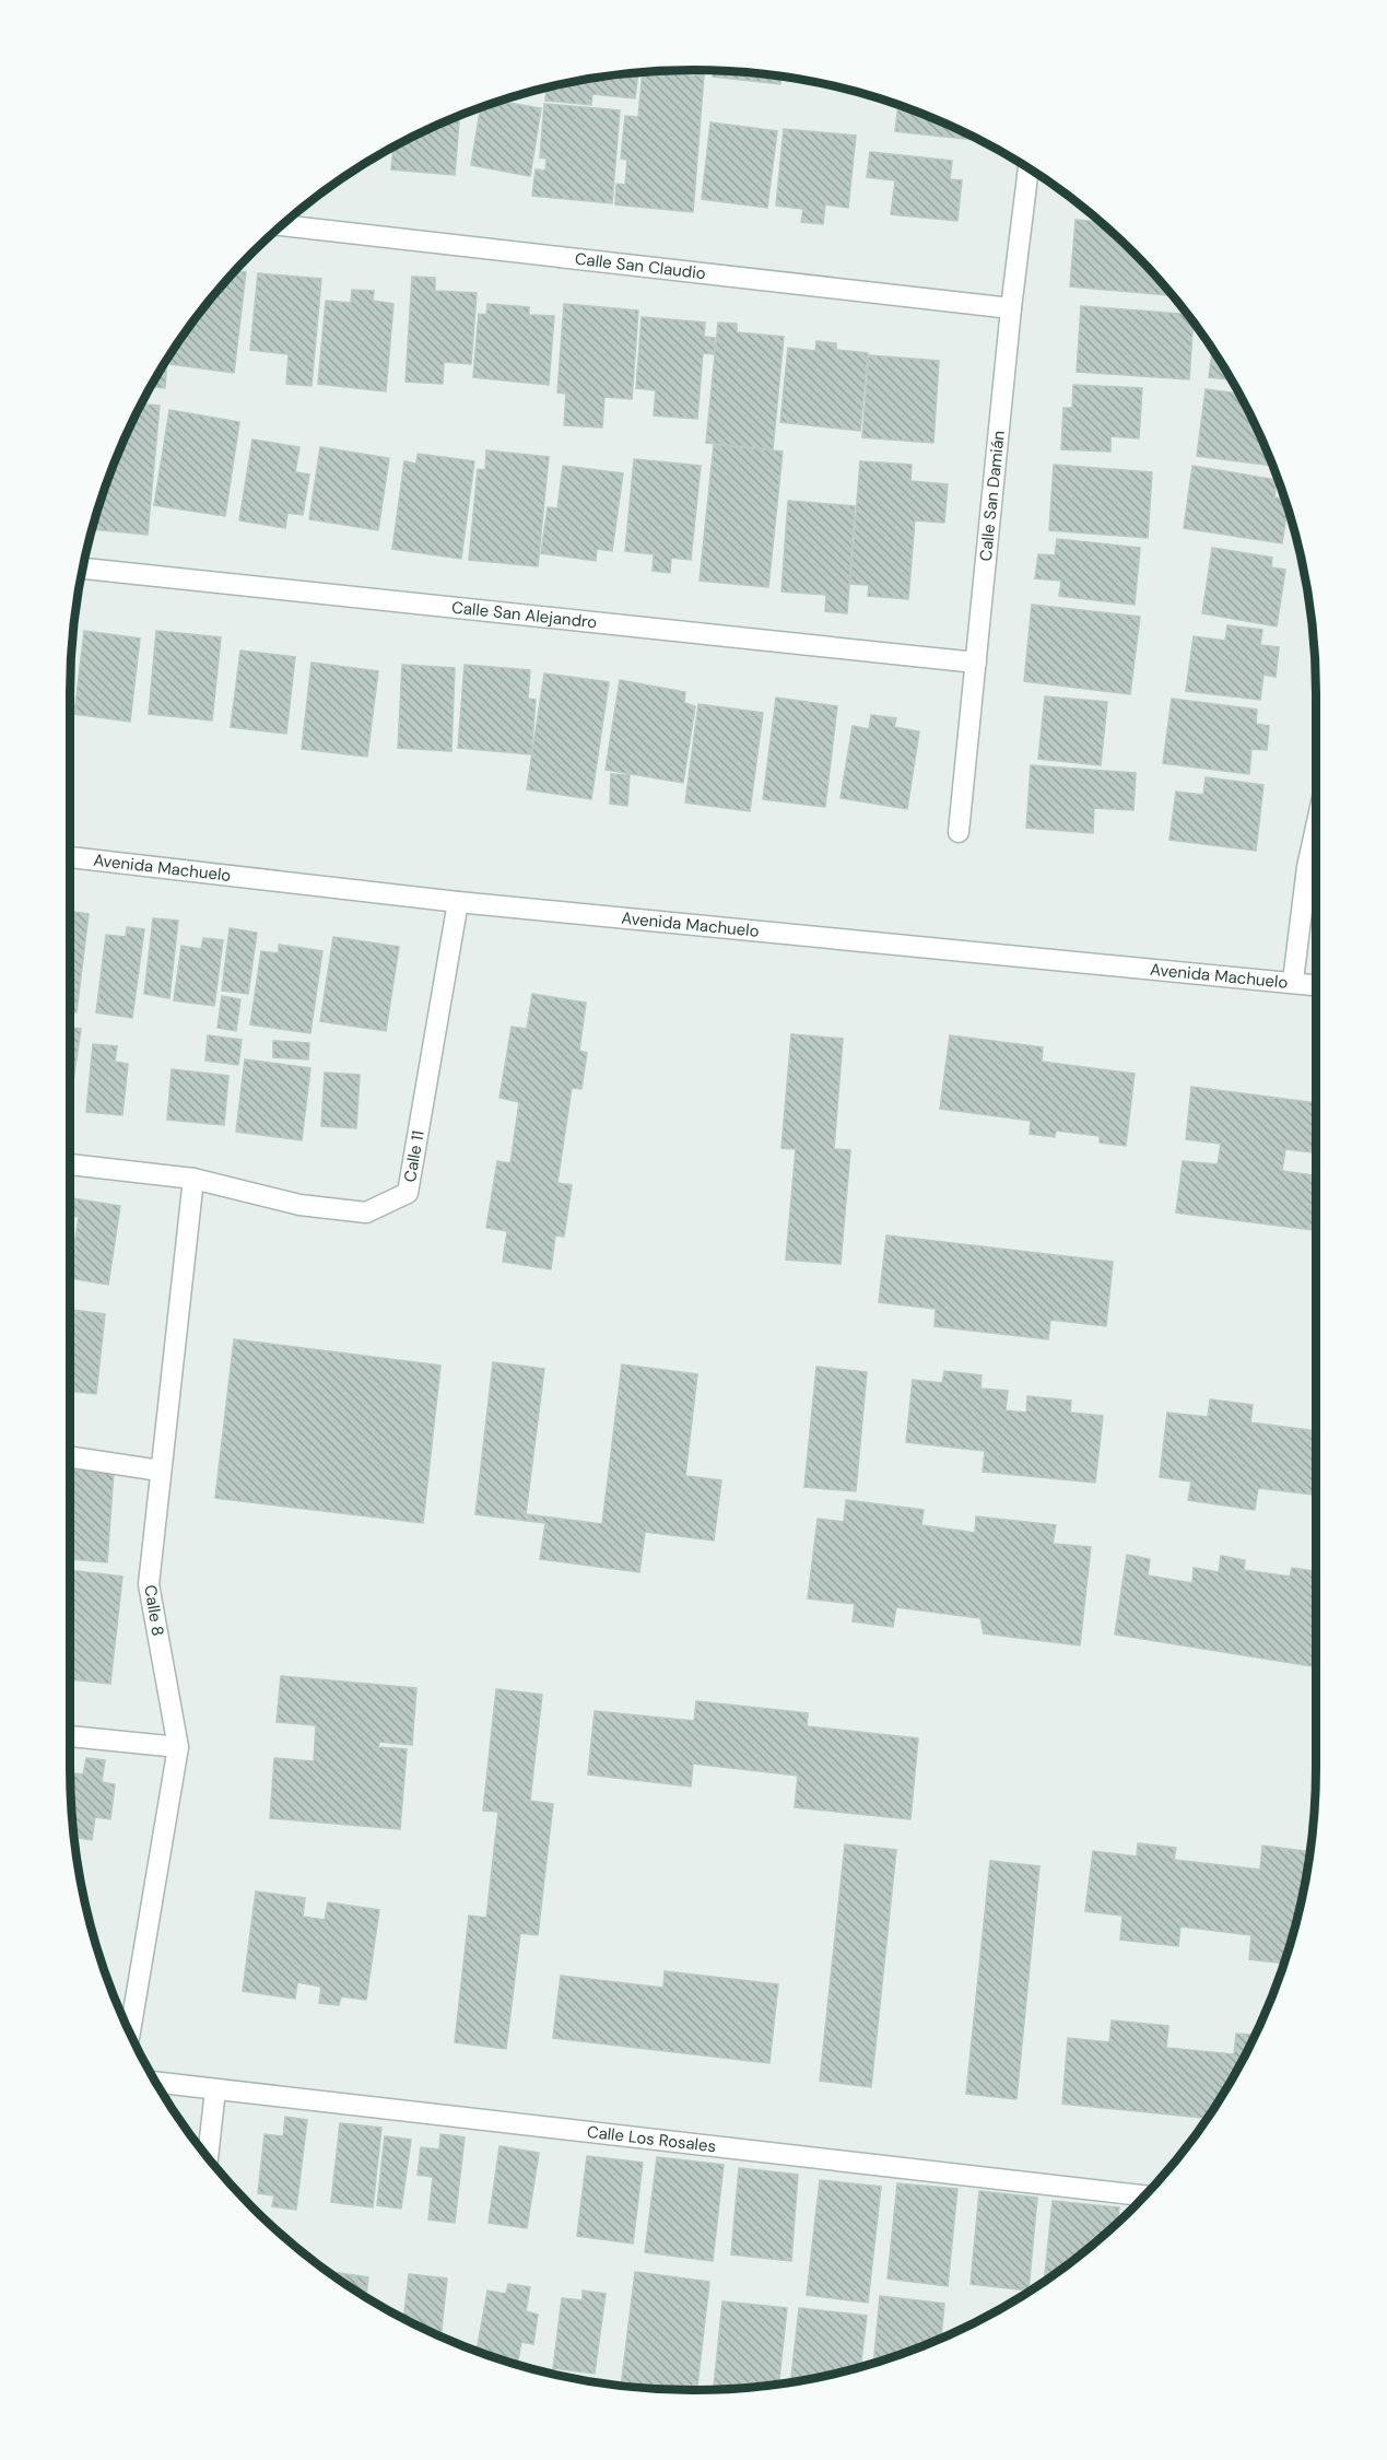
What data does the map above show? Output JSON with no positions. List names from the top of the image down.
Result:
{
  "streets": {
    "street": [
      "Calle San Claudio",
      "Calle San Damián",
      "Calle San Alejandro",
      "Avenida Machuelo",
      "Calle 11",
      "Calle 8",
      "Calle Los Rosales"
    ]
  },
  "crossings": [
    ["Calle San Claudio", "Calle San Damián"],
    ["Calle San Damián", "Calle San Alejandro"],
    ["Avenida Machuelo", "Calle 11"],
    ["Calle 11", "Calle 8"]
  ]
}
